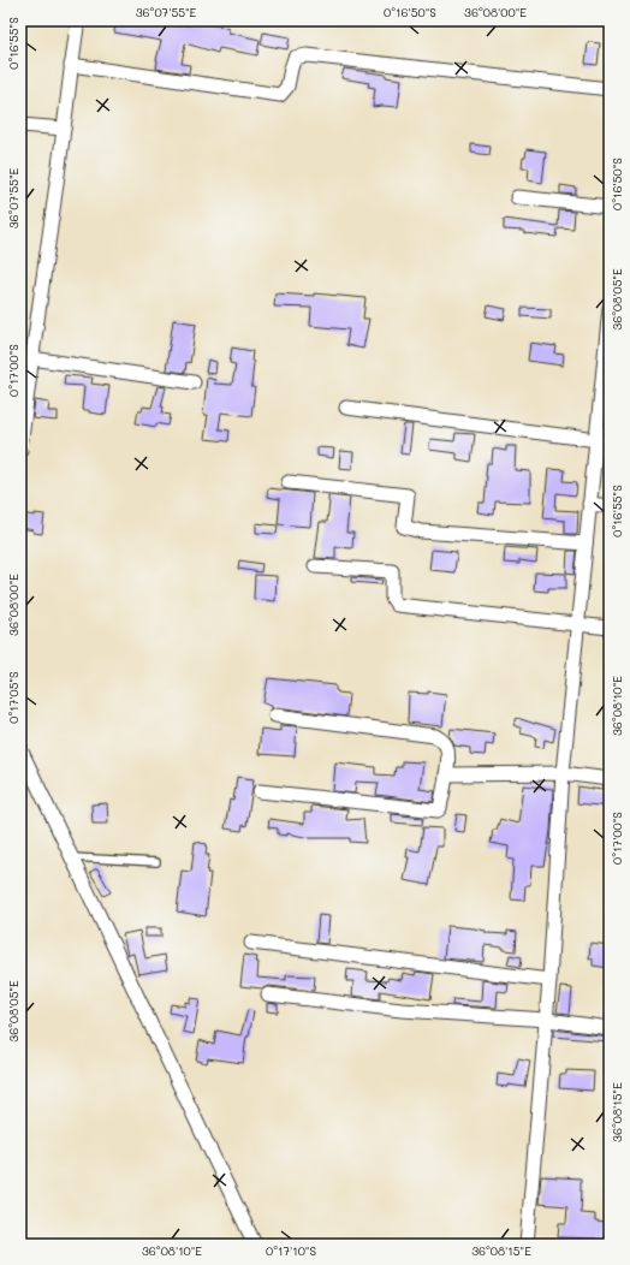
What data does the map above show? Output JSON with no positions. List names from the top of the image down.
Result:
{
  "coordinates": [
    "36°07'55\"E",
    "0°16'50\"S",
    "36°08'00\"E",
    "0°16'55\"S",
    "36°08'05\"E",
    "0°17'00\"S",
    "0°17'05\"S",
    "36°08'10\"E",
    "36°08'15\"E",
    "0°17'10\"S"
  ]
}
